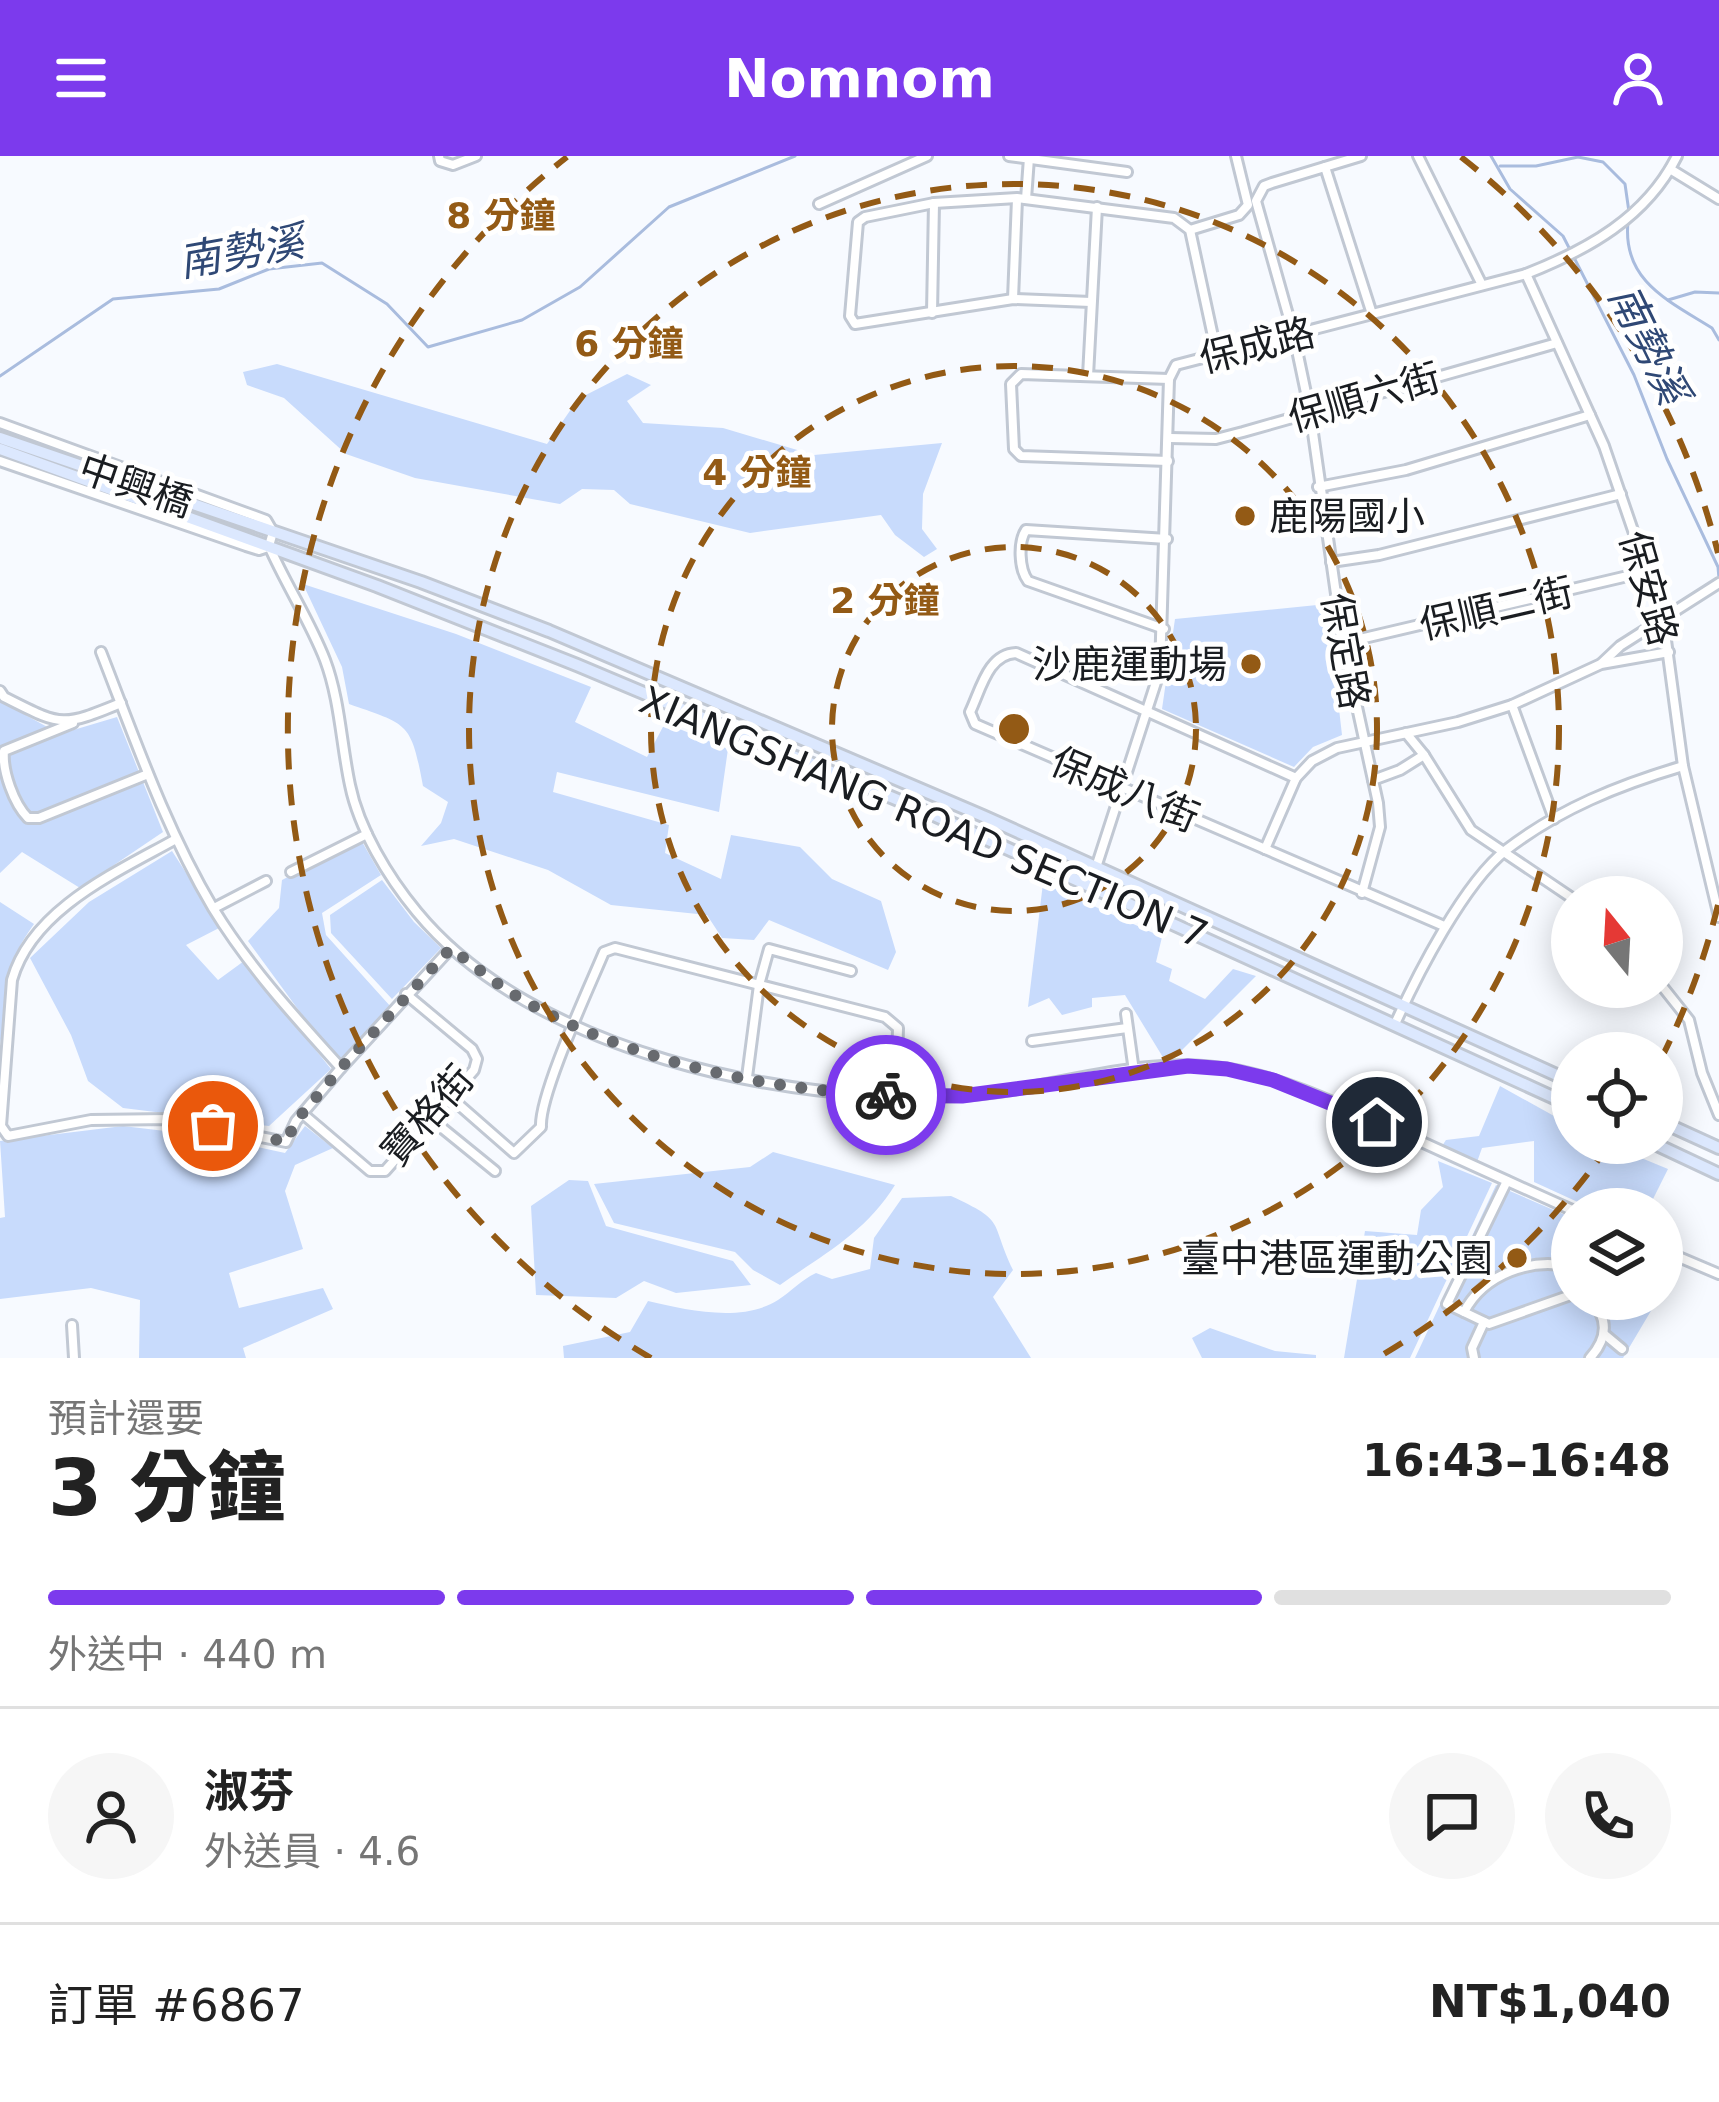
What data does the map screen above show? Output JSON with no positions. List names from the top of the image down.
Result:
{
  "streets": {
    "main road": ["中興橋", "XIANGSHANG ROAD SECTION 7"],
    "street": [
      "保成路",
      "保順六街",
      "保安路",
      "保順二街",
      "保定路",
      "保成八街",
      "寶格街"
    ]
  },
  "crossings": [
    ["保成路", "保順六街"],
    ["保成路", "保安路"],
    ["保成路", "保定路"],
    ["保成路", "保成八街"],
    ["保成路", "XIANGSHANG ROAD SECTION 7"],
    ["保順六街", "保安路"],
    ["保順六街", "保定路"],
    ["中興橋", "XIANGSHANG ROAD SECTION 7"],
    ["保安路", "保順二街"],
    ["保順二街", "保定路"],
    ["保定路", "保成八街"]
  ],
  "water": ["南勢溪"],
  "places": ["鹿陽國小", "沙鹿運動場", "臺中港區運動公園"],
  "north": "top",
  "page": {
    "header": "Nomnom",
    "heading": ["3 分鐘", "預計還要", "16:43–16:48"],
    "panel": [
      "淑芬",
      "外送員 · 4.6",
      "訂單 #6867",
      "NT$1,040"
    ],
    "bar": "外送中 · 440 m"
  },
  "rings": [
    "8 分鐘",
    "6 分鐘",
    "4 分鐘",
    "2 分鐘"
  ]
}
